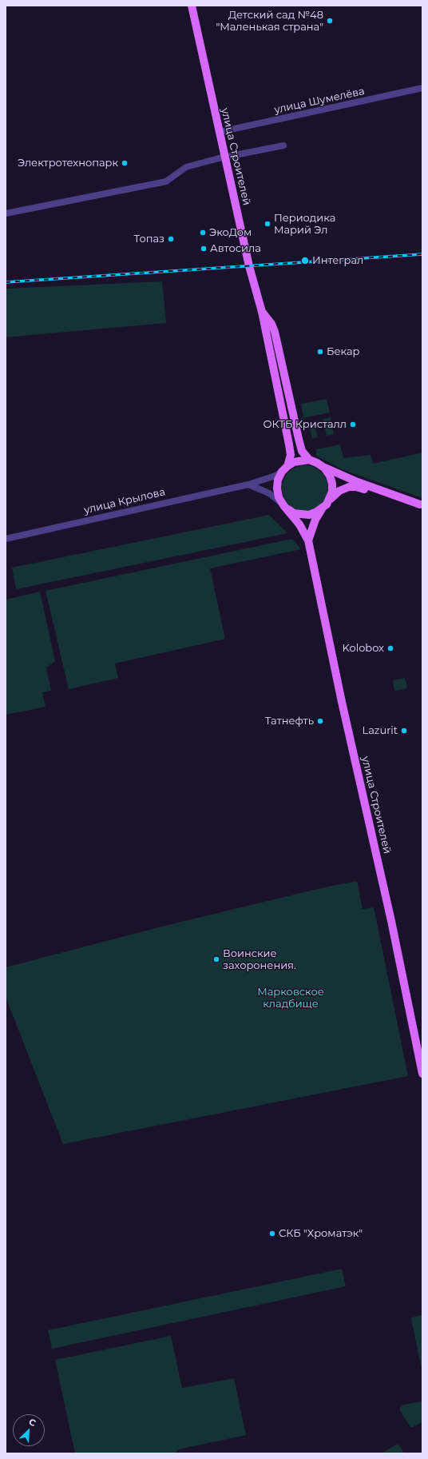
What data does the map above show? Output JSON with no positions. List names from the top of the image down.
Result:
{
  "streets": {
    "main road": ["улица Строителей"],
    "street": ["улица Шумелёва", "улица Крылова"]
  },
  "crossings": [
    ["улица Шумелёва", "улица Строителей"],
    ["улица Строителей", "улица Крылова"]
  ],
  "parks": ["Марковское кладбище"],
  "places": [
    "Детский сад №48 \"Маленькая страна\"",
    "Электротехнопарк",
    "Периодика Марий Эл",
    "ЭкоДом",
    "Топаз",
    "Автосила",
    "Интеграл",
    "Бекар",
    "ОКТБ Кристалл",
    "Kolobox",
    "Татнефть",
    "Lazurit",
    "Воинские захоронения.",
    "СКБ \"Хроматэк\""
  ],
  "north": "top right"
}
